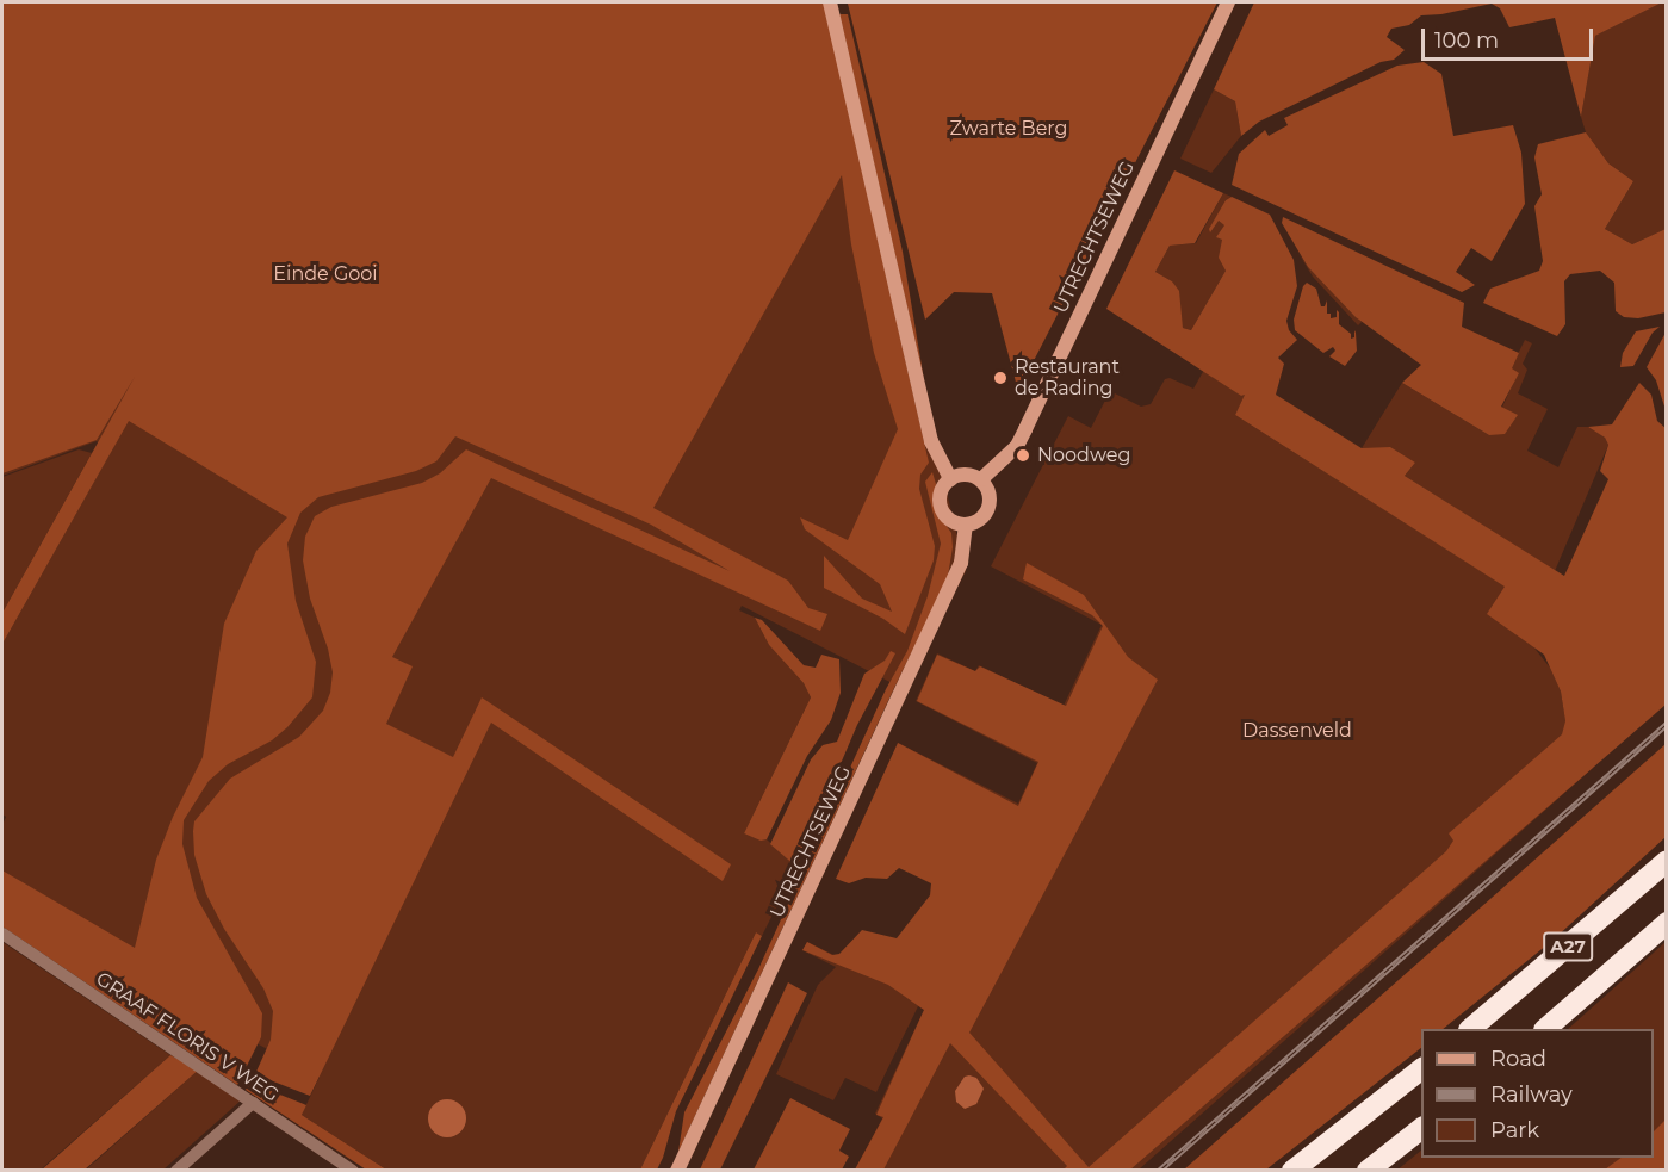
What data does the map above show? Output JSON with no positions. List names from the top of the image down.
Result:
{
  "streets": {
    "highway": ["A27"],
    "main road": ["UTRECHTSEWEG"],
    "street": ["GRAAF FLORIS V WEG"]
  },
  "parks": ["Zwarte Berg", "Einde Gooi", "Dassenveld"],
  "places": ["Restaurant de Rading", "Noodweg"],
  "legend": ["Road", "Railway", "Park"],
  "scale_bar": "100 m"
}
